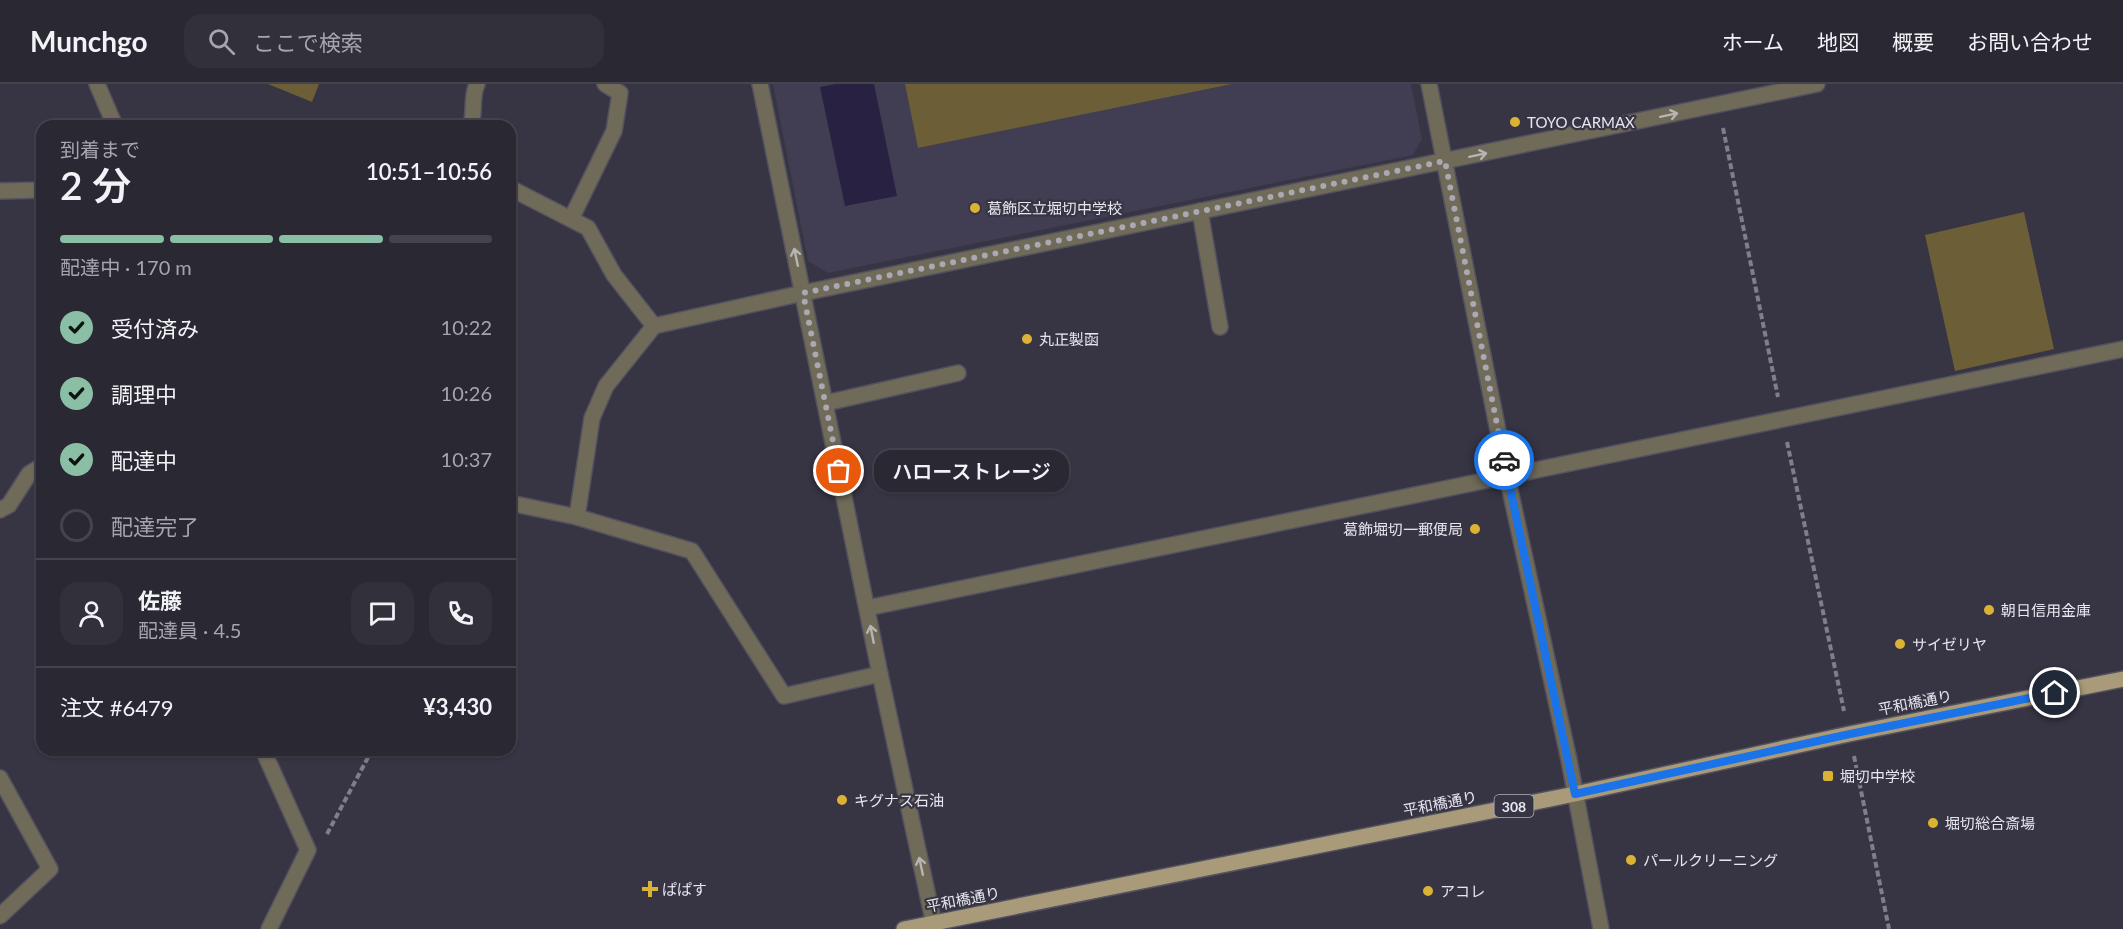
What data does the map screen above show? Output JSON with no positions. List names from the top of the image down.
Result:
{
  "streets": {
    "main road": ["平和橋通り", "308"]
  },
  "places": {
    "other": [
      "TOYO CARMAX",
      "葛飾区立堀切中学校",
      "丸正製函",
      "ハローストレージ",
      "葛飾堀切一郵便局",
      "朝日信用金庫",
      "サイゼリヤ",
      "キグナス石油",
      "堀切総合斎場",
      "パールクリーニング",
      "アコレ"
    ],
    "transit": ["堀切中学校"],
    "health": ["ぱぱす"]
  },
  "page": {
    "header": "Munchgo",
    "search": "ここで検索",
    "nav": [
      "ホーム",
      "地図",
      "概要",
      "お問い合わせ"
    ],
    "heading": ["2 分", "到着まで", "10:51–10:56"],
    "panel": [
      "佐藤",
      "配達員 · 4.5",
      "注文 #6479",
      "¥3,430"
    ],
    "bar": "配達中 · 170 m",
    "list": [
      ["受付済み", "10:22"],
      ["調理中", "10:26"],
      ["配達中", "10:37"],
      "配達完了"
    ],
    "bubble": "ハローストレージ"
  }
}
